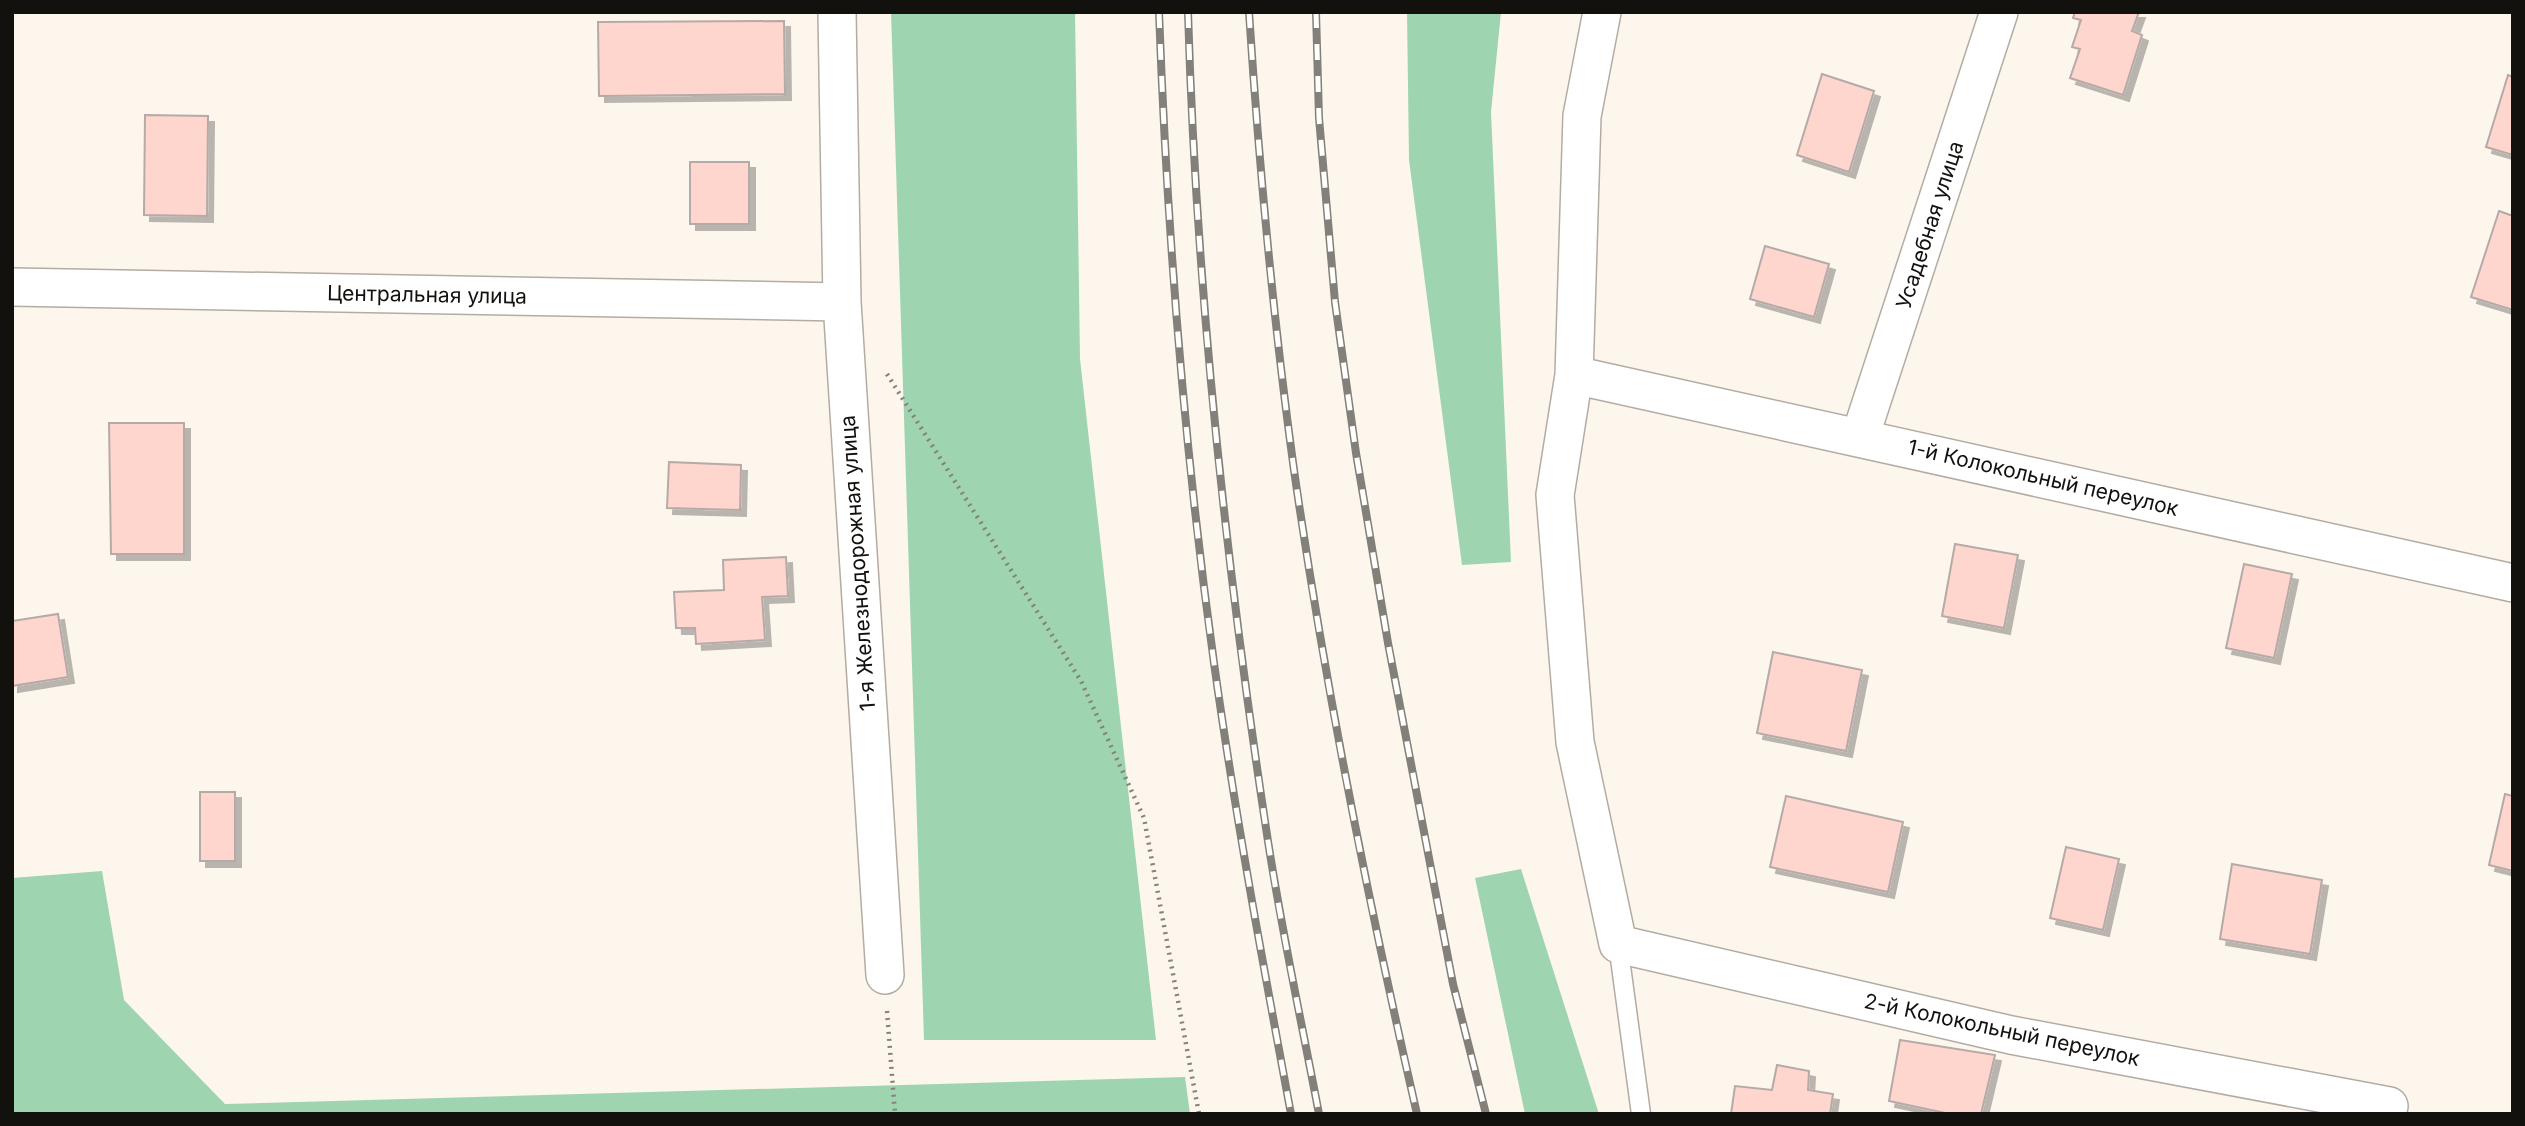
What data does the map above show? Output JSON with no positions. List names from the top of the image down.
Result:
{
  "streets": {
    "street": [
      "Усадебная улица",
      "Центральная улица",
      "1-й Колокольный переулок",
      "1-я Железнодорожная улица",
      "2-й Колокольный переулок"
    ]
  },
  "crossings": [
    ["Усадебная улица", "1-й Колокольный переулок"],
    ["Центральная улица", "1-я Железнодорожная улица"]
  ]
}
